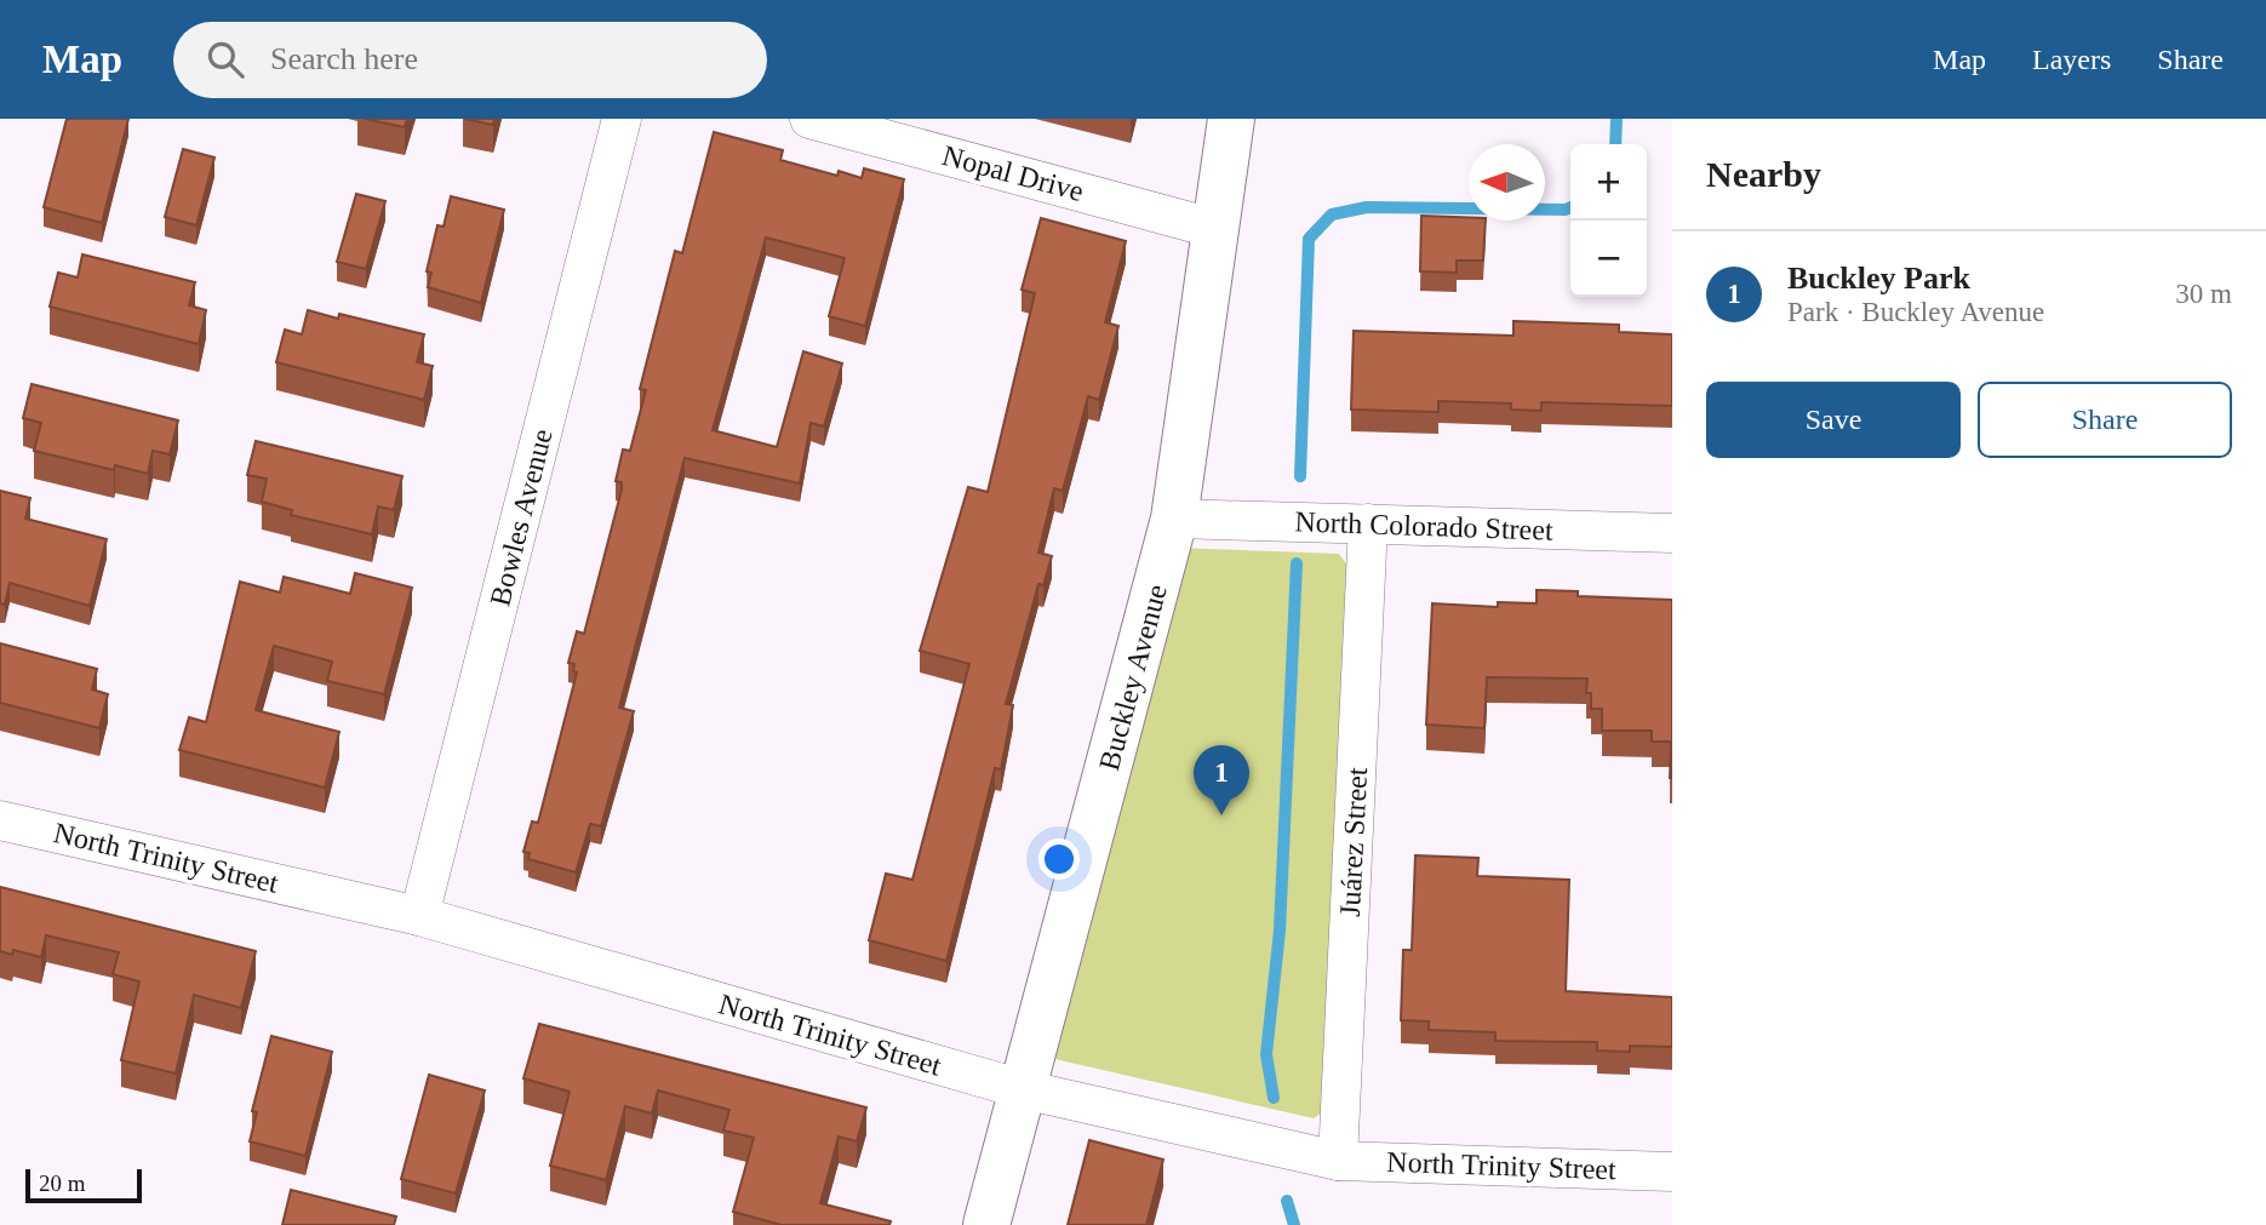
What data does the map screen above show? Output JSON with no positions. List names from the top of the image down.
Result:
{
  "streets": {
    "street": [
      "Nopal Drive",
      "Bowles Avenue",
      "North Colorado Street",
      "Buckley Avenue",
      "Juárez Street",
      "North Trinity Street"
    ]
  },
  "crossings": [
    ["Nopal Drive", "Buckley Avenue"],
    ["Bowles Avenue", "North Trinity Street"],
    ["North Colorado Street", "Buckley Avenue"],
    ["North Colorado Street", "Juárez Street"],
    ["Buckley Avenue", "North Trinity Street"],
    ["Juárez Street", "North Trinity Street"]
  ],
  "scale_bar": "20 m",
  "north": "left",
  "page": {
    "header": "Map",
    "search": "Search here",
    "nav": ["Map", "Layers", "Share"],
    "heading": "Nearby",
    "map_buttons": ["+", "−"],
    "list": [
      {
        "mark": "1",
        "name": "Buckley Park",
        "note": "Park · Buckley Avenue",
        "value": "30 m"
      }
    ],
    "buttons": ["Save", "Share"],
    "pins": "1",
    "scale": "20 m"
  }
}
